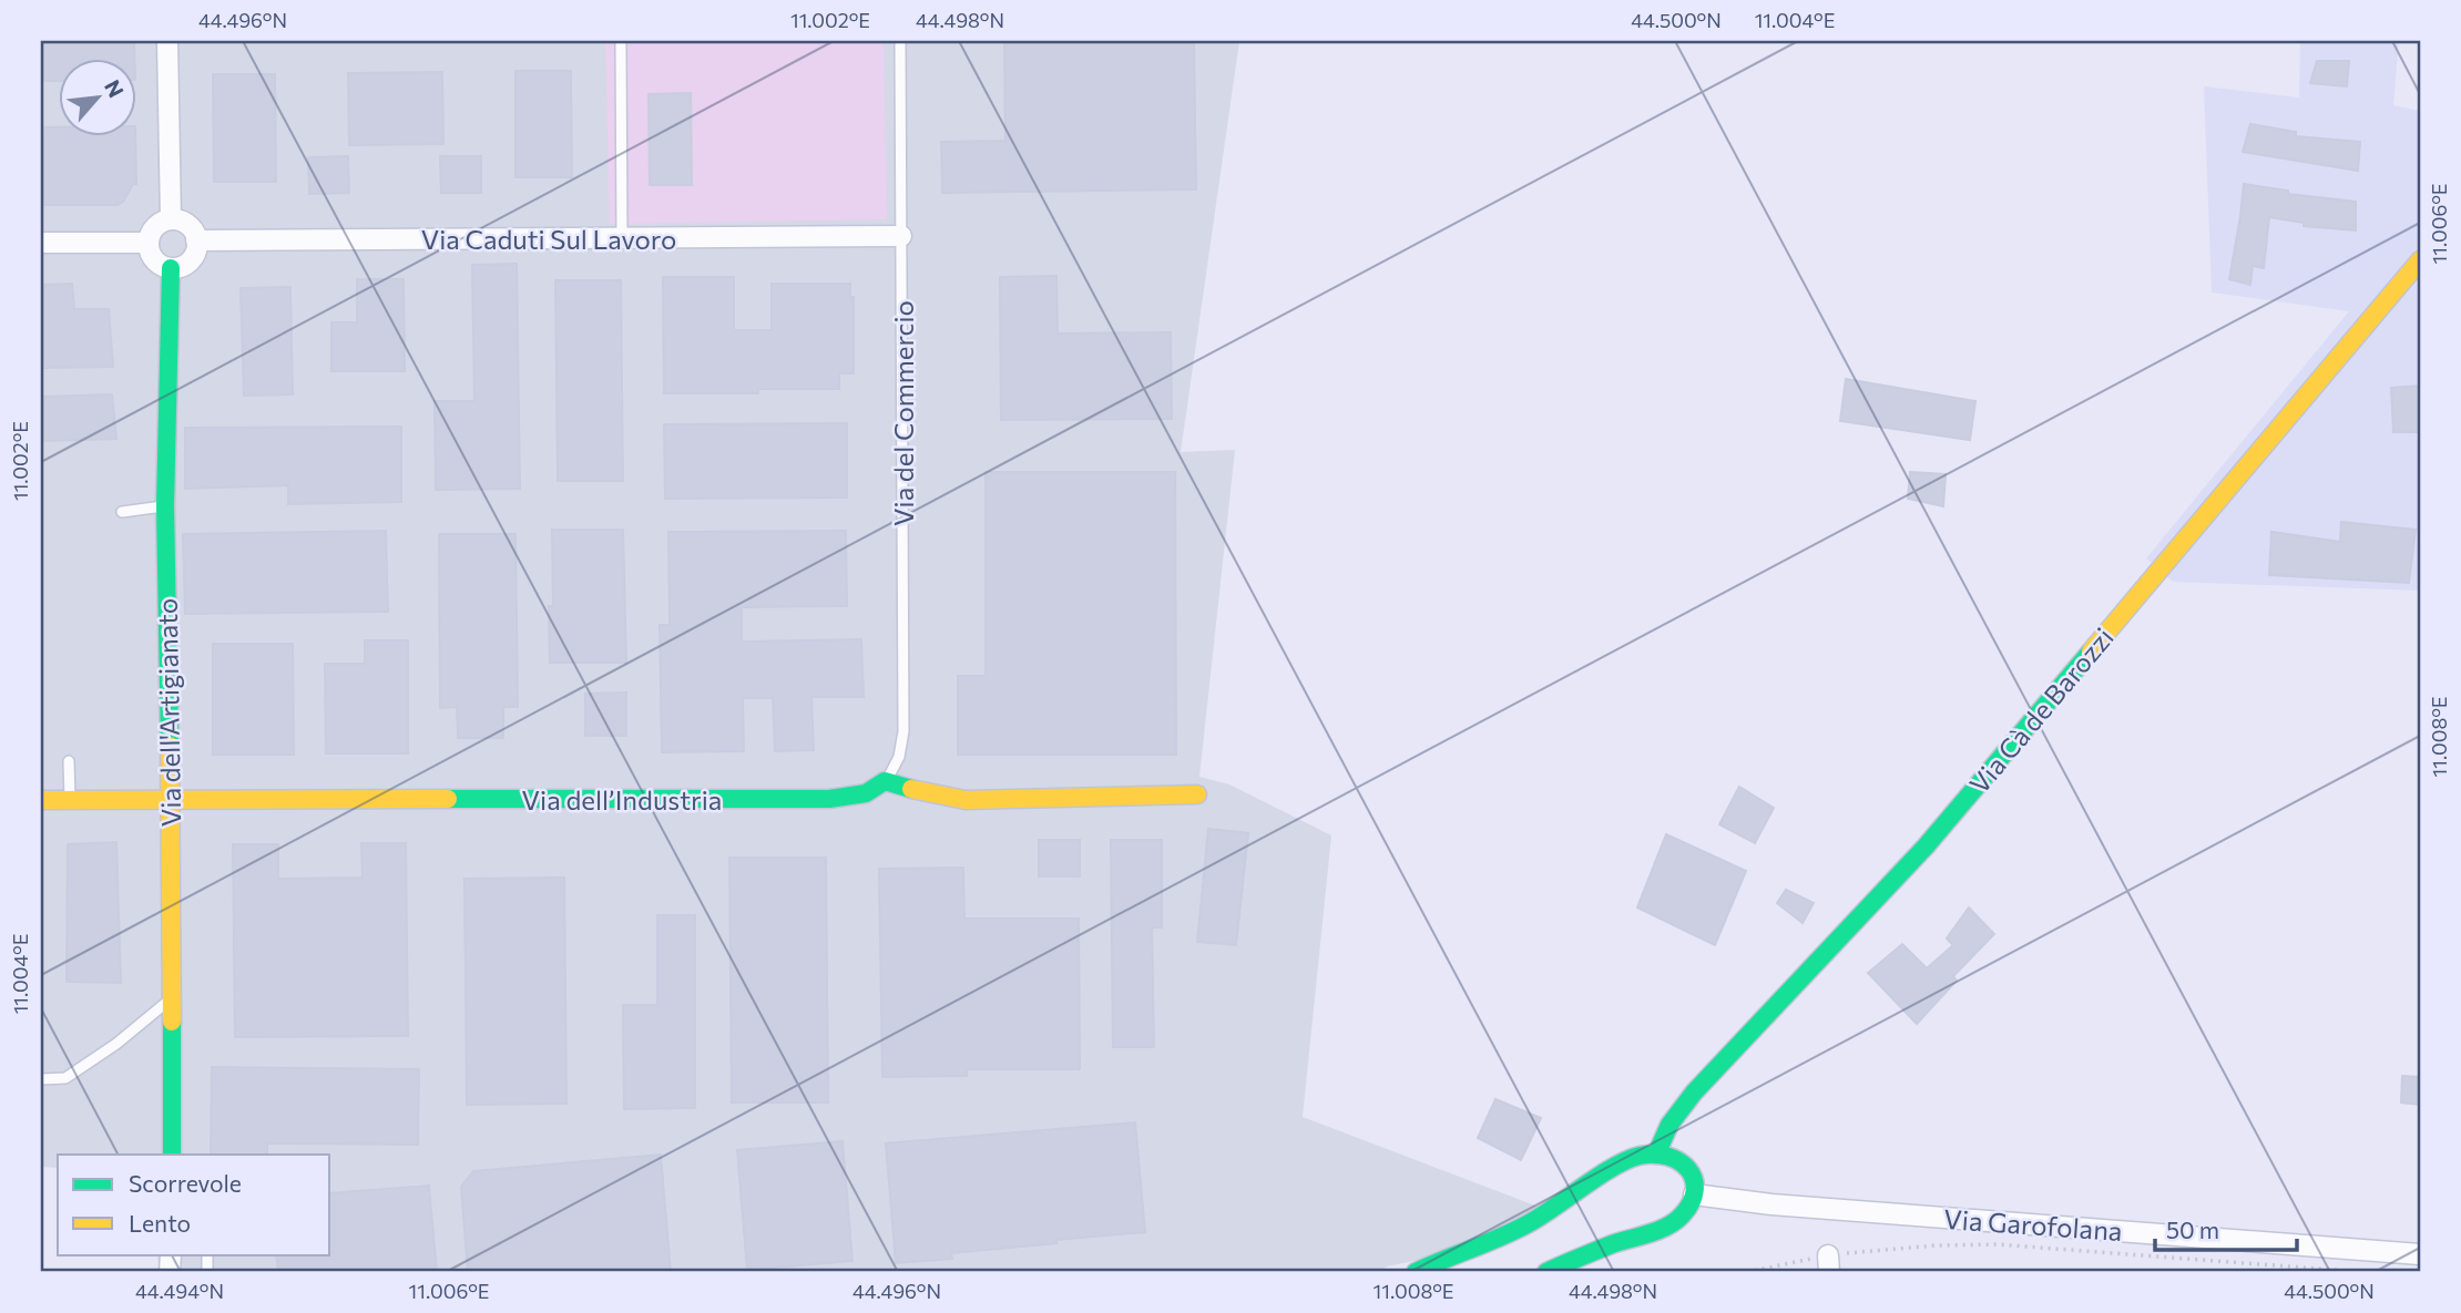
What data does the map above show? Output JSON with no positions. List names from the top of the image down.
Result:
{
  "streets": {
    "street": [
      "Via Caduti Sul Lavoro",
      "Via Cà de Barozzi",
      "Via dell'Artigianato",
      "Via dell’Industria",
      "Via Garofolana"
    ],
    "lane": ["Via del Commercio"]
  },
  "crossings": [
    ["Via Caduti Sul Lavoro", "Via del Commercio"],
    ["Via Caduti Sul Lavoro", "Via dell'Artigianato"],
    ["Via del Commercio", "Via dell’Industria"],
    ["Via dell'Artigianato", "Via dell’Industria"]
  ],
  "legend": ["Scorrevole", "Lento"],
  "scale_bar": "50 m",
  "north": "top right",
  "coordinates": [
    "44.496°N",
    "11.002°E",
    "44.498°N",
    "44.500°N",
    "11.004°E",
    "11.006°E",
    "11.008°E",
    "44.494°N"
  ]
}
